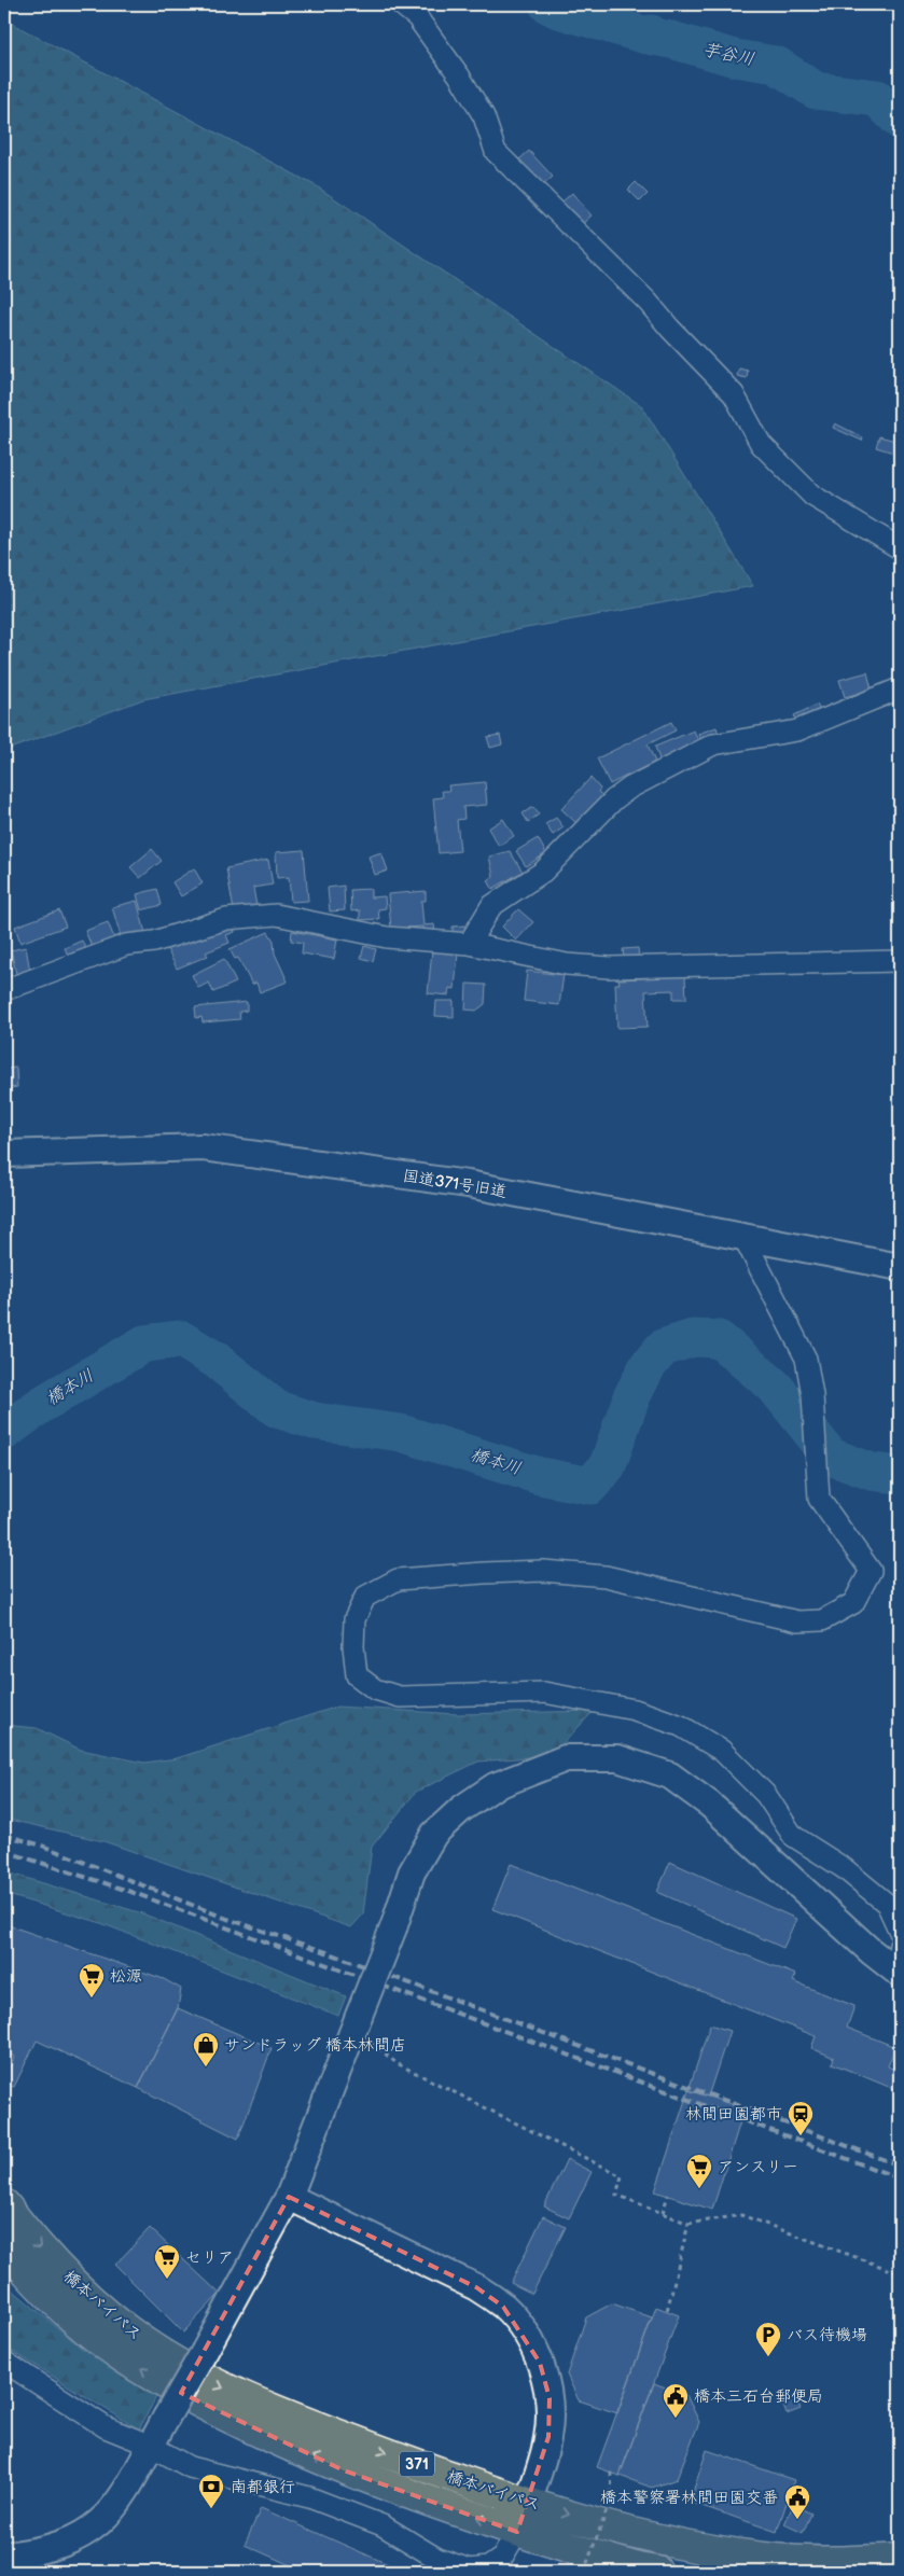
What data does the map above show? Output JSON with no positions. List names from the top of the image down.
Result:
{
  "streets": {
    "highway": ["橋本バイパス", "371"],
    "street": ["国道371号旧道"]
  },
  "water": ["芋谷川", "橋本川"],
  "places": {
    "supermarket": ["松源", "アンスリー", "セリア"],
    "shop": ["サンドラッグ 橋本林間店"],
    "station": ["林間田園都市"],
    "parking": ["バス待機場"],
    "public building": ["橋本三石台郵便局", "橋本警察署林間田園交番"],
    "bank": ["南都銀行"]
  }
}
